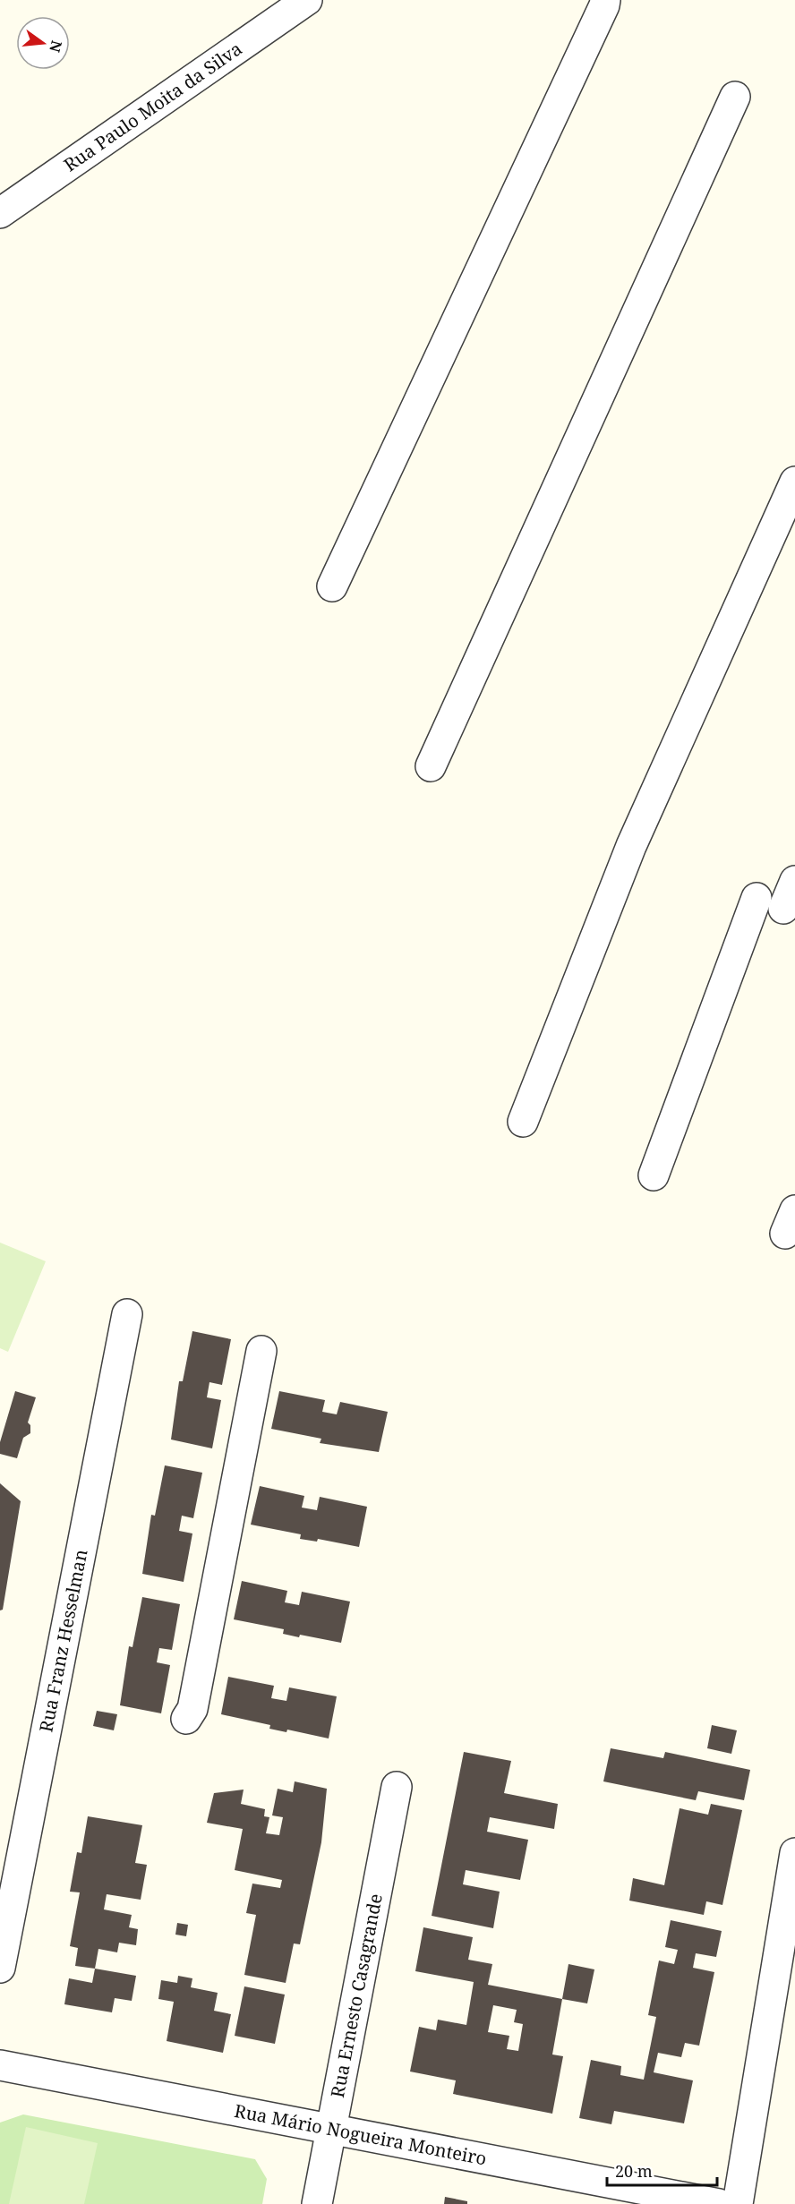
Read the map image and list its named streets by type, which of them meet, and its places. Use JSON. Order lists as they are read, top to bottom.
{
  "streets": {
    "street": [
      "Rua Paulo Moita da Silva",
      "Rua Franz Hesselman",
      "Rua Ernesto Casagrande",
      "Rua Mário Nogueira Monteiro"
    ]
  },
  "crossings": [
    ["Rua Ernesto Casagrande", "Rua Mário Nogueira Monteiro"]
  ],
  "scale_bar": "20 m",
  "north": "right"
}
